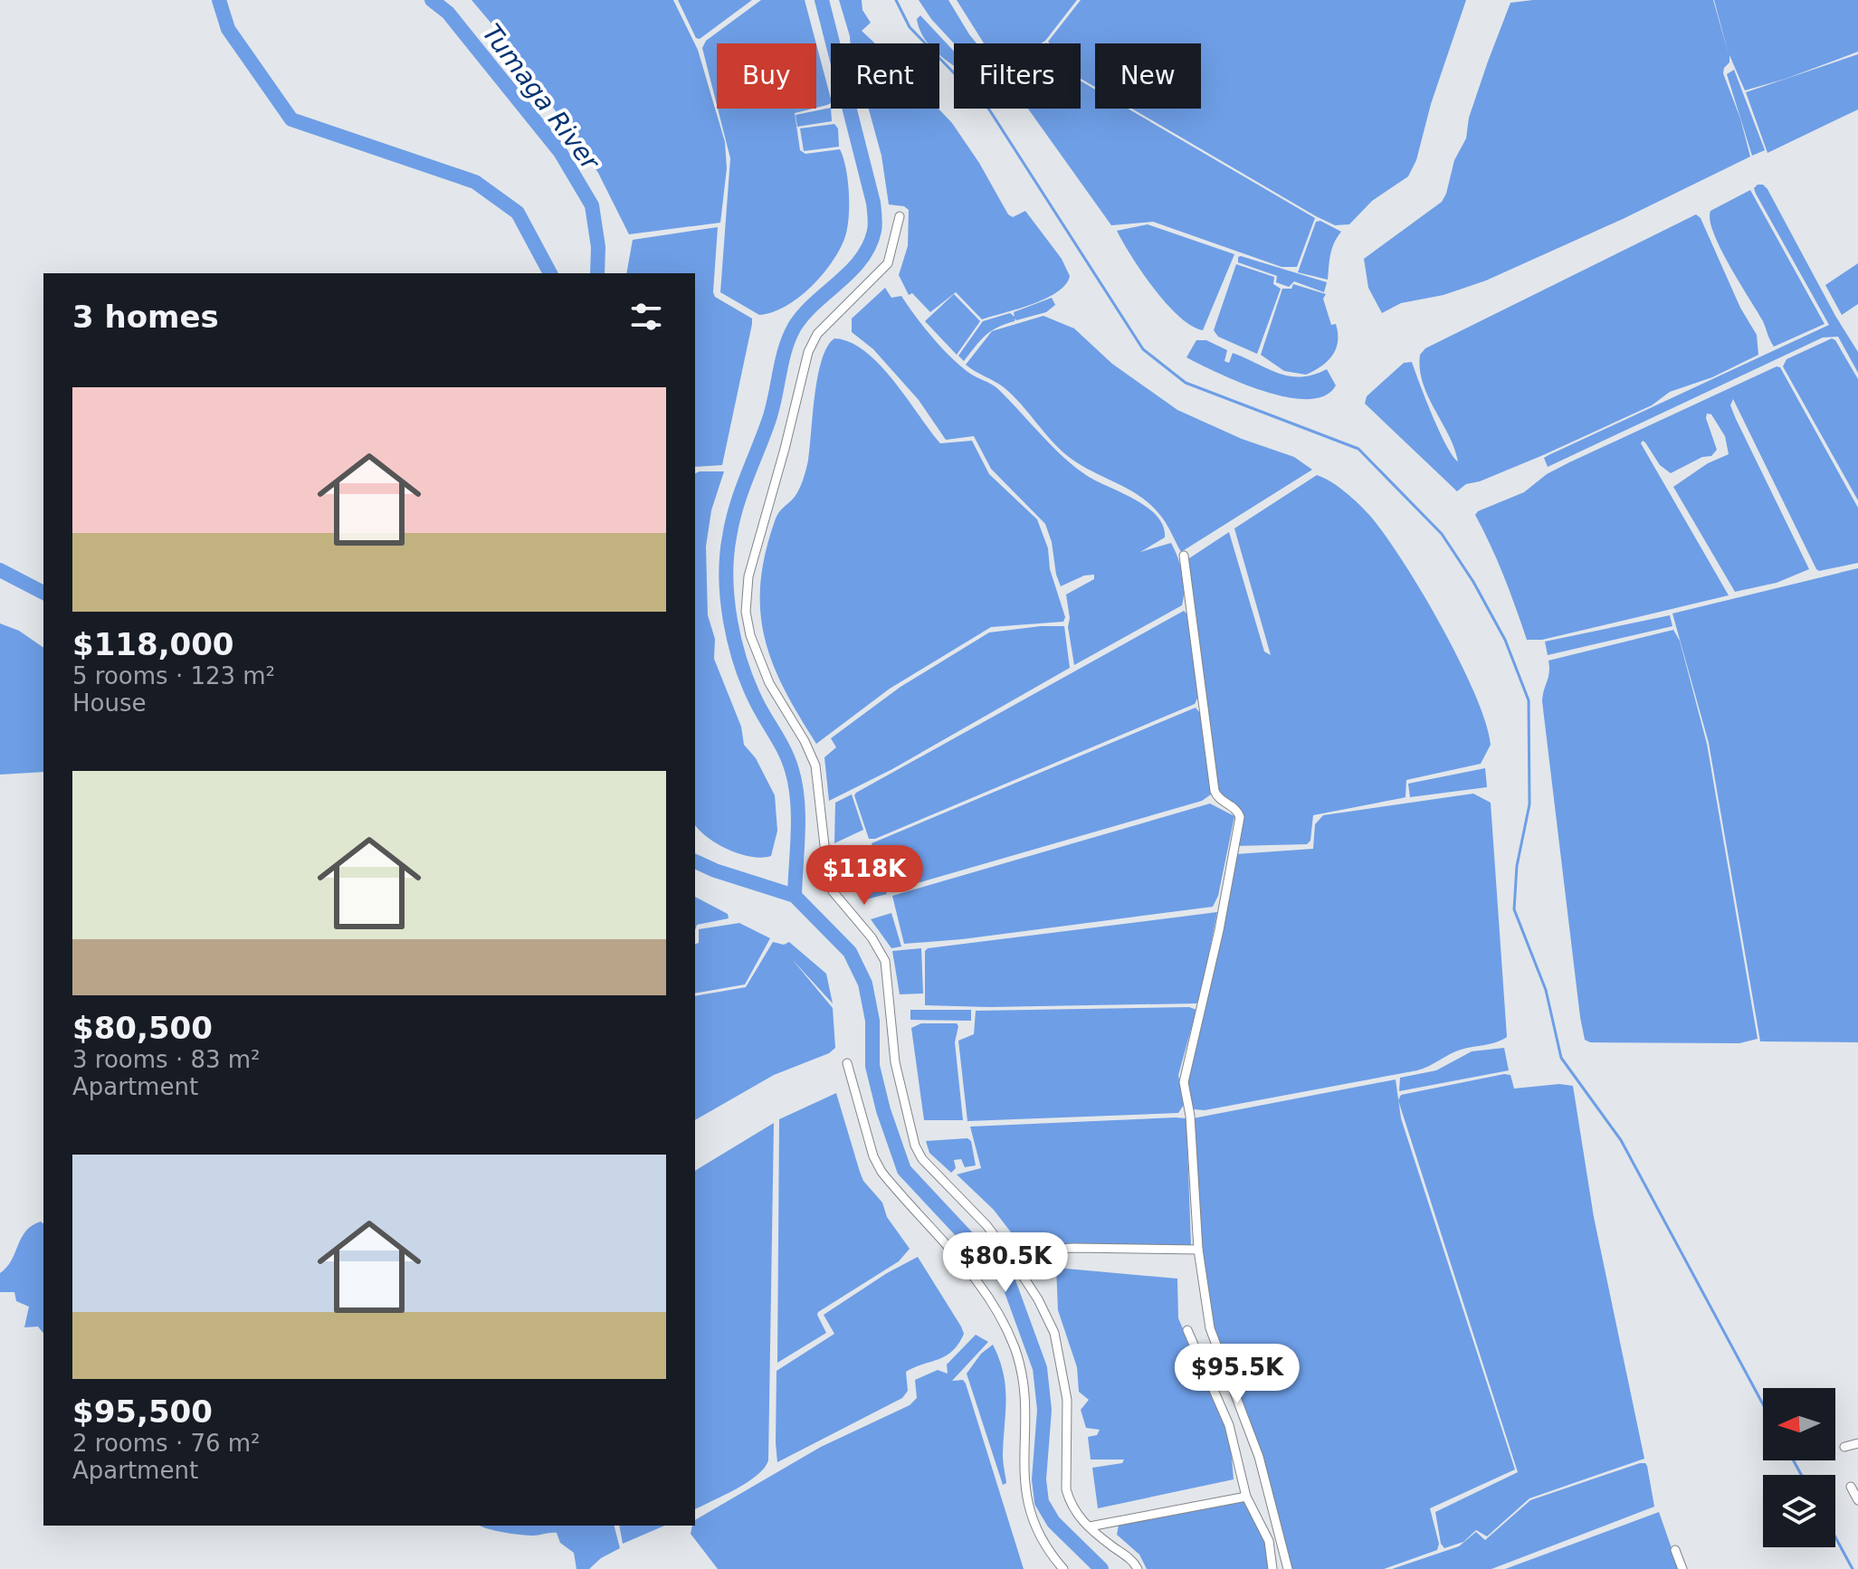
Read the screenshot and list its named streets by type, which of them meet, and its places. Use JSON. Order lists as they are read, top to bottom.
{
  "water": ["Tumaga River"],
  "north": "left",
  "page": {
    "chip": [
      "Buy",
      "Rent",
      "Filters",
      "New"
    ],
    "heading": "3 homes",
    "list": [
      {
        "name": "$118,000",
        "note": "5 rooms · 123 m² · House"
      },
      {
        "name": "$80,500",
        "note": "3 rooms · 83 m² · Apartment"
      },
      {
        "name": "$95,500",
        "note": "2 rooms · 76 m² · Apartment"
      }
    ],
    "price": ["$118K", "$80.5K", "$95.5K"]
  }
}
